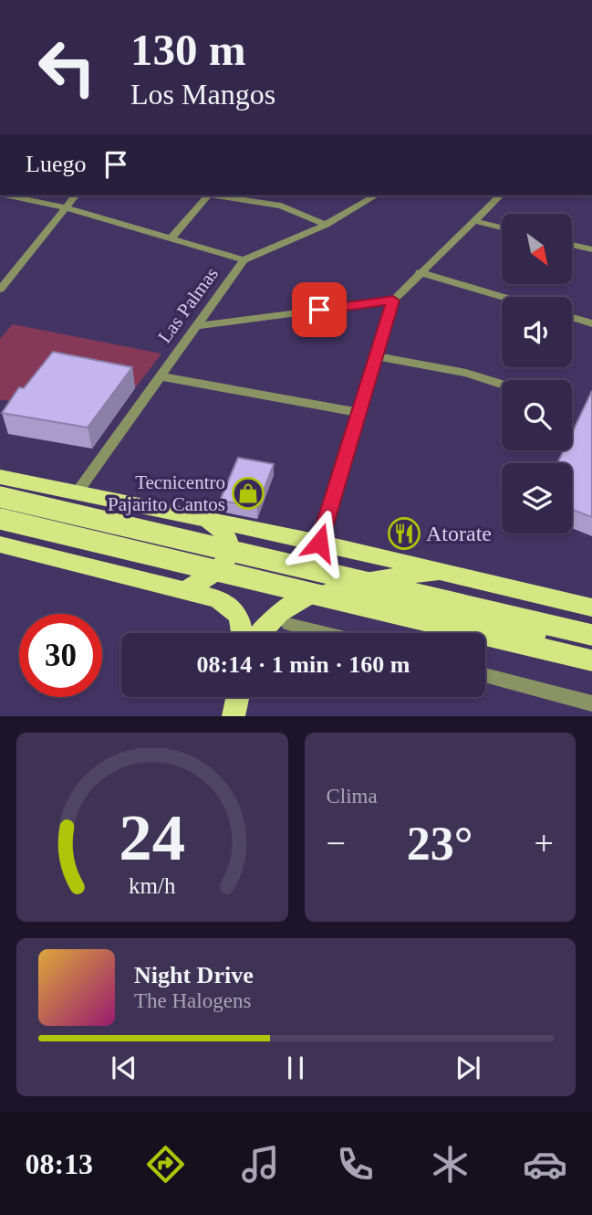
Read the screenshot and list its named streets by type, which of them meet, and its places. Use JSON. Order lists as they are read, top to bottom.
{
  "streets": {
    "street": ["Las Palmas"]
  },
  "places": {
    "shop": ["Tecnicentro Pajarito Cantos"],
    "restaurant": ["Atorate"]
  },
  "north": "bottom right",
  "page": {
    "turn": ["130 m", "Los Mangos"],
    "then": "Luego",
    "limit": "30",
    "trip": "08:14 · 1 min · 160 m",
    "tile": "Clima",
    "heat": ["−", "23°", "+"],
    "song": ["Night Drive", "The Halogens"],
    "tabs": "08:13",
    "gauge": ["24", "km/h"]
  }
}
